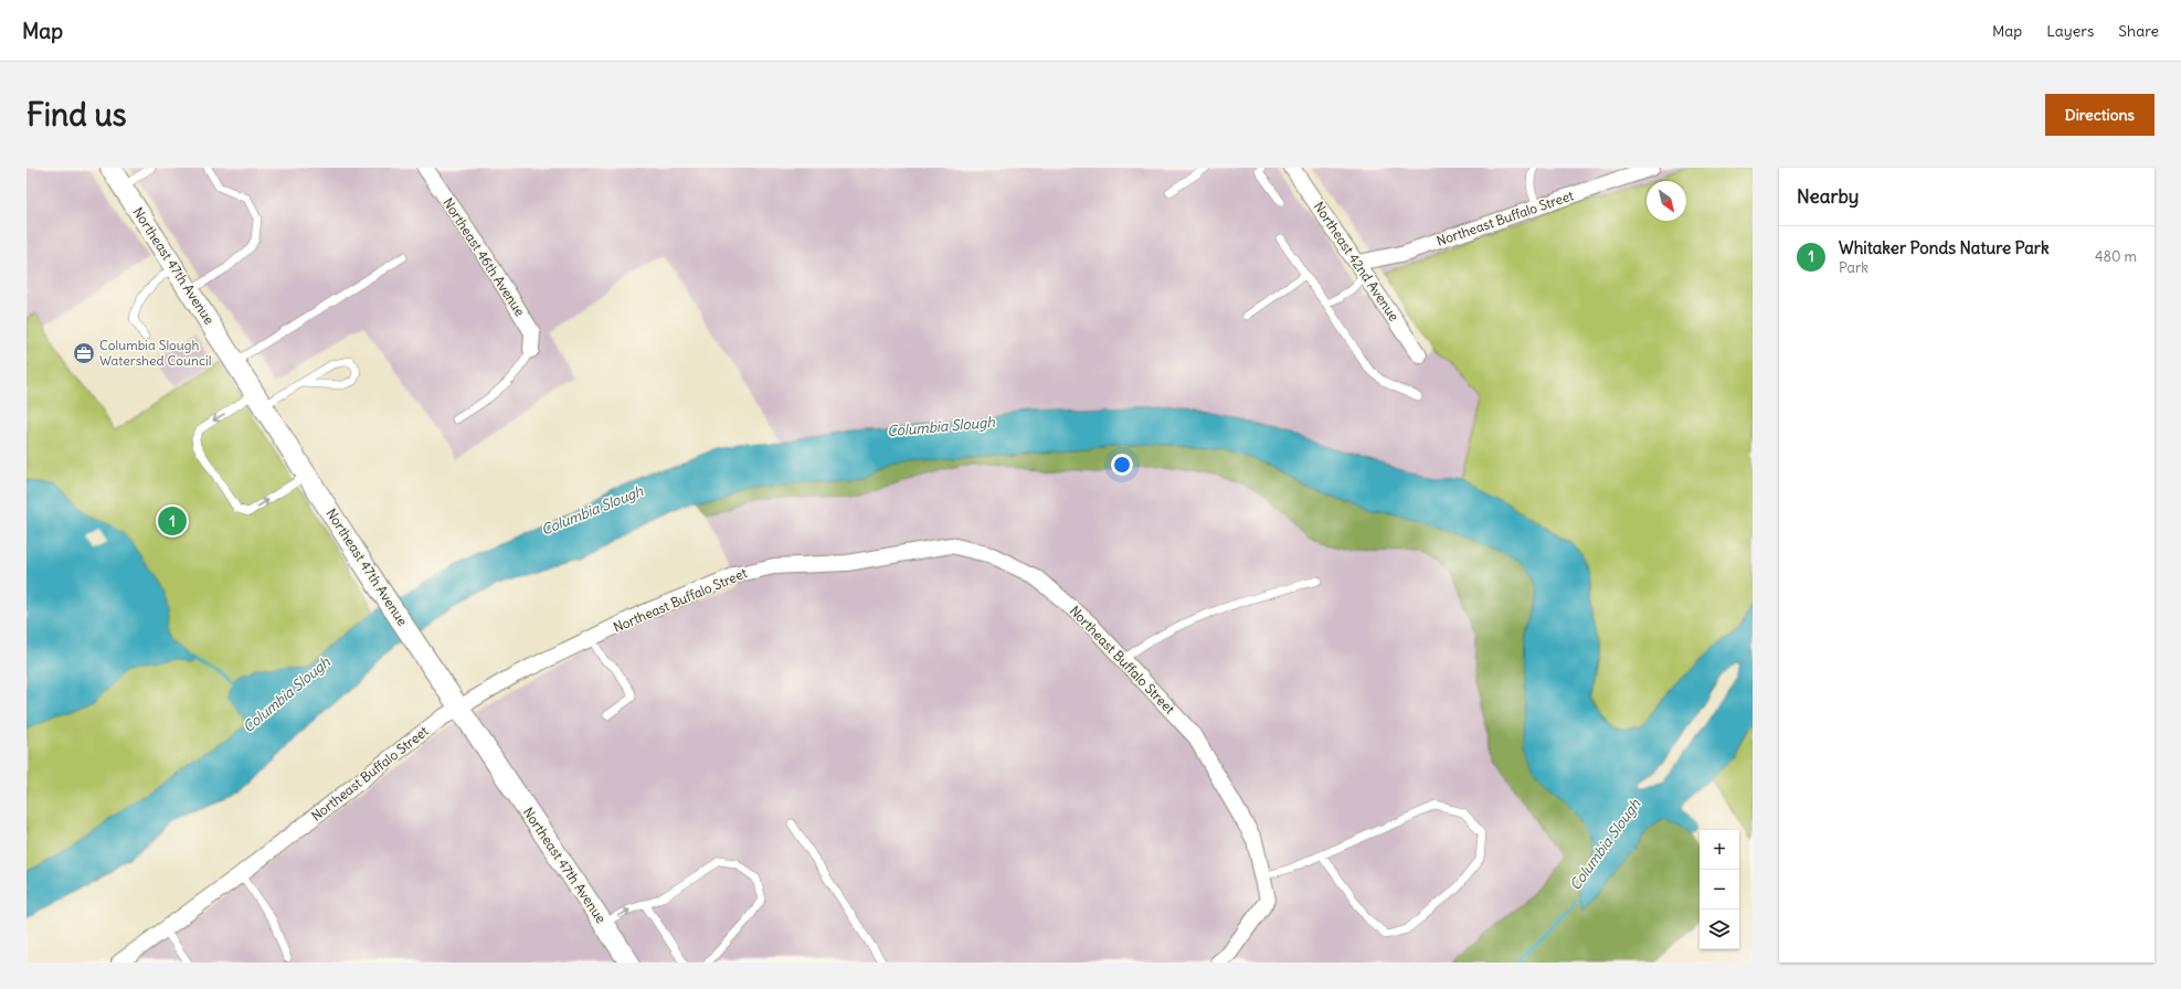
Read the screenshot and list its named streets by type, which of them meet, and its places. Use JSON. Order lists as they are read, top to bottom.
{
  "streets": {
    "street": [
      "Northeast Buffalo Street",
      "Northeast 46th Avenue",
      "Northeast 42nd Avenue",
      "Northeast 47th Avenue"
    ]
  },
  "crossings": [
    ["Northeast Buffalo Street", "Northeast 42nd Avenue"],
    ["Northeast Buffalo Street", "Northeast 47th Avenue"]
  ],
  "water": ["Columbia Slough"],
  "places": {
    "office": ["Columbia Slough Watershed Council"]
  },
  "north": "bottom right",
  "page": {
    "header": "Map",
    "nav": ["Map", "Layers", "Share"],
    "buttons": "Directions",
    "title": "Find us",
    "heading": "Nearby",
    "list": [
      {
        "mark": "1",
        "name": "Whitaker Ponds Nature Park",
        "note": "Park",
        "value": "480 m"
      }
    ],
    "pins": "1",
    "map_buttons": ["+", "−"]
  }
}
